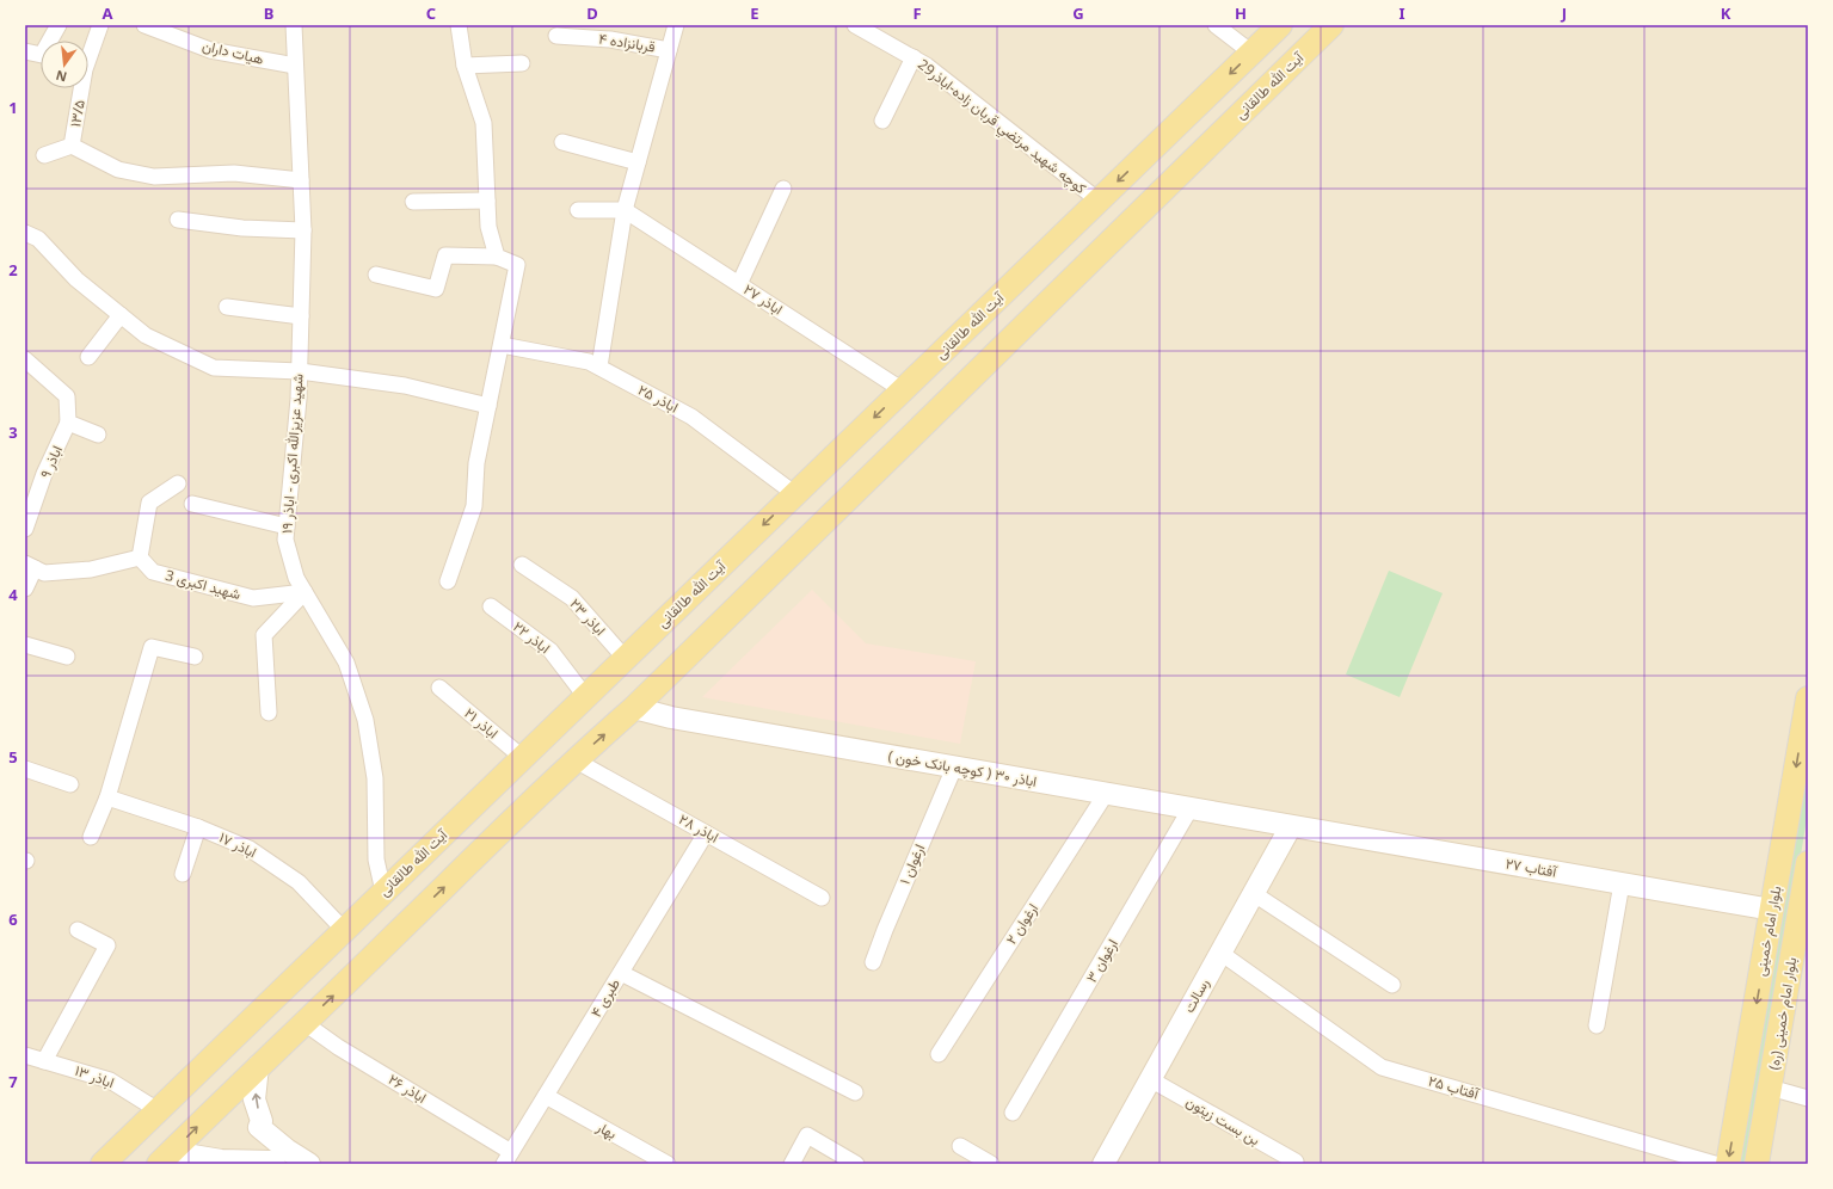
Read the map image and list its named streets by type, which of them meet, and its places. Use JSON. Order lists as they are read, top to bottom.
{
  "streets": {
    "main road": [
      "آیت الله طالقانی",
      "اباذر ۳۰ ( کوچه بانک خون )",
      "آفتاب ۲۷",
      "بلوار امام خمینی",
      "رسالت",
      "بلوار امام خمینی (ره)"
    ],
    "street": [
      "قربانزاده ۴",
      "هیات داران",
      "۱۳/۵",
      "كوچه شهيد مرتضي قربان زاده-اباذر29",
      "اباذر ۲۷",
      "اباذر ۲۵",
      "شهید عزیزالله اکبری - اباذر ۱۹",
      "اباذر ۹",
      "شهید اکبری 3",
      "اباذر ۲۳",
      "اباذر ۲۲",
      "اباذر ۲۱",
      "اباذر ۲۸",
      "اباذر ۱۷",
      "ارغوان ۱",
      "ارغوان ۲",
      "ارغوان ۳",
      "طبری ۴",
      "اباذر ۱۳",
      "آفتاب ۲۵",
      "اباذر ۲۶",
      "بن بست زیتون",
      "بهار"
    ]
  },
  "crossings": [
    ["هیات داران", "شهید عزیزالله اکبری - اباذر ۱۹"],
    ["آیت الله طالقانی", "كوچه شهيد مرتضي قربان زاده-اباذر29"],
    ["آیت الله طالقانی", "اباذر ۲۷"],
    ["آیت الله طالقانی", "اباذر ۲۵"],
    ["آیت الله طالقانی", "شهید عزیزالله اکبری - اباذر ۱۹"],
    ["آیت الله طالقانی", "اباذر ۲۳"],
    ["آیت الله طالقانی", "اباذر ۲۲"],
    ["آیت الله طالقانی", "اباذر ۲۱"],
    ["آیت الله طالقانی", "اباذر ۳۰ ( کوچه بانک خون )"],
    ["آیت الله طالقانی", "اباذر ۲۸"],
    ["آیت الله طالقانی", "اباذر ۱۷"],
    ["آیت الله طالقانی", "اباذر ۱۳"],
    ["آیت الله طالقانی", "اباذر ۲۶"],
    ["شهید عزیزالله اکبری - اباذر ۱۹", "شهید اکبری 3"],
    ["اباذر ۳۰ ( کوچه بانک خون )", "ارغوان ۱"],
    ["اباذر ۳۰ ( کوچه بانک خون )", "آفتاب ۲۷"],
    ["اباذر ۳۰ ( کوچه بانک خون )", "ارغوان ۲"],
    ["اباذر ۳۰ ( کوچه بانک خون )", "ارغوان ۳"],
    ["اباذر ۳۰ ( کوچه بانک خون )", "رسالت"],
    ["اباذر ۲۸", "طبری ۴"],
    ["آفتاب ۲۷", "بلوار امام خمینی"],
    ["آفتاب ۲۷", "رسالت"],
    ["رسالت", "آفتاب ۲۵"],
    ["رسالت", "بن بست زیتون"],
    ["طبری ۴", "اباذر ۲۶"],
    ["طبری ۴", "بهار"]
  ],
  "one_way": ["بلوار امام خمینی"],
  "north": "bottom",
  "grid": {
    "columns": [
      "A",
      "B",
      "C",
      "D",
      "E",
      "F",
      "G",
      "H",
      "I",
      "J",
      "K"
    ],
    "rows": [
      "1",
      "2",
      "3",
      "4",
      "5",
      "6",
      "7"
    ]
  }
}
